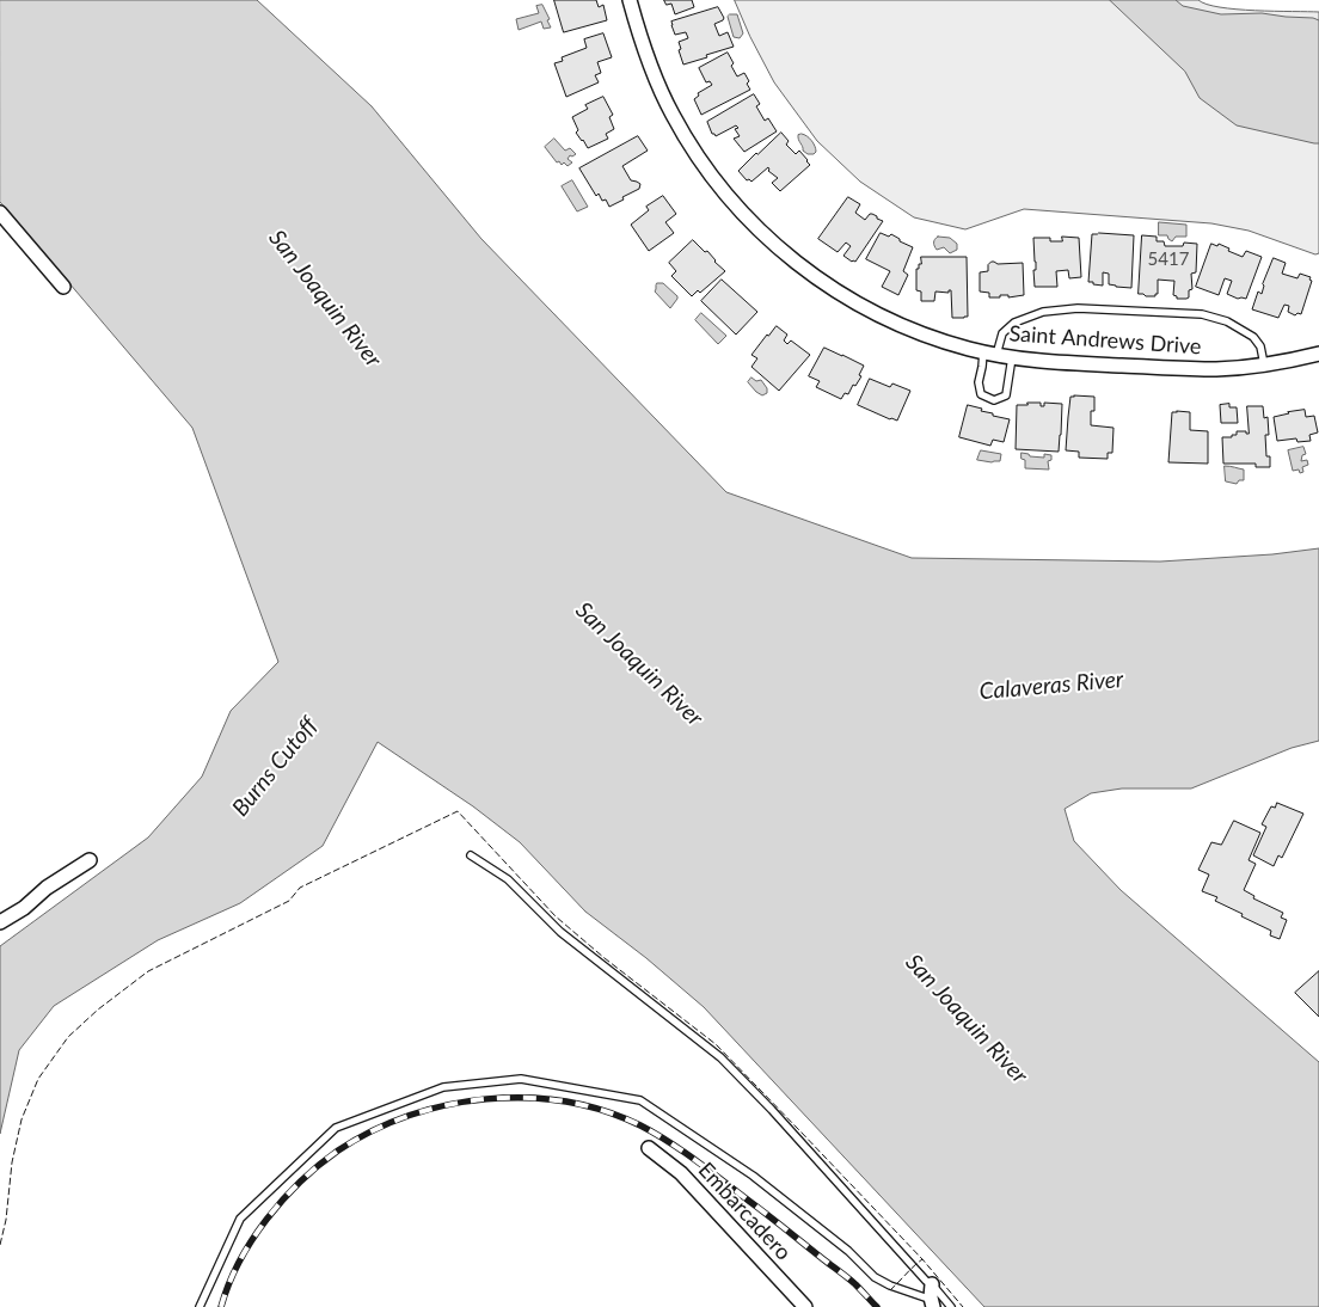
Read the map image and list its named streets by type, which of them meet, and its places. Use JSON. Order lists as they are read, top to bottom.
{
  "streets": {
    "street": ["Saint Andrews Drive", "Embarcadero"]
  },
  "water": ["San Joaquin River", "Calaveras River", "Burns Cutoff"],
  "house_numbers": ["5417"]
}
